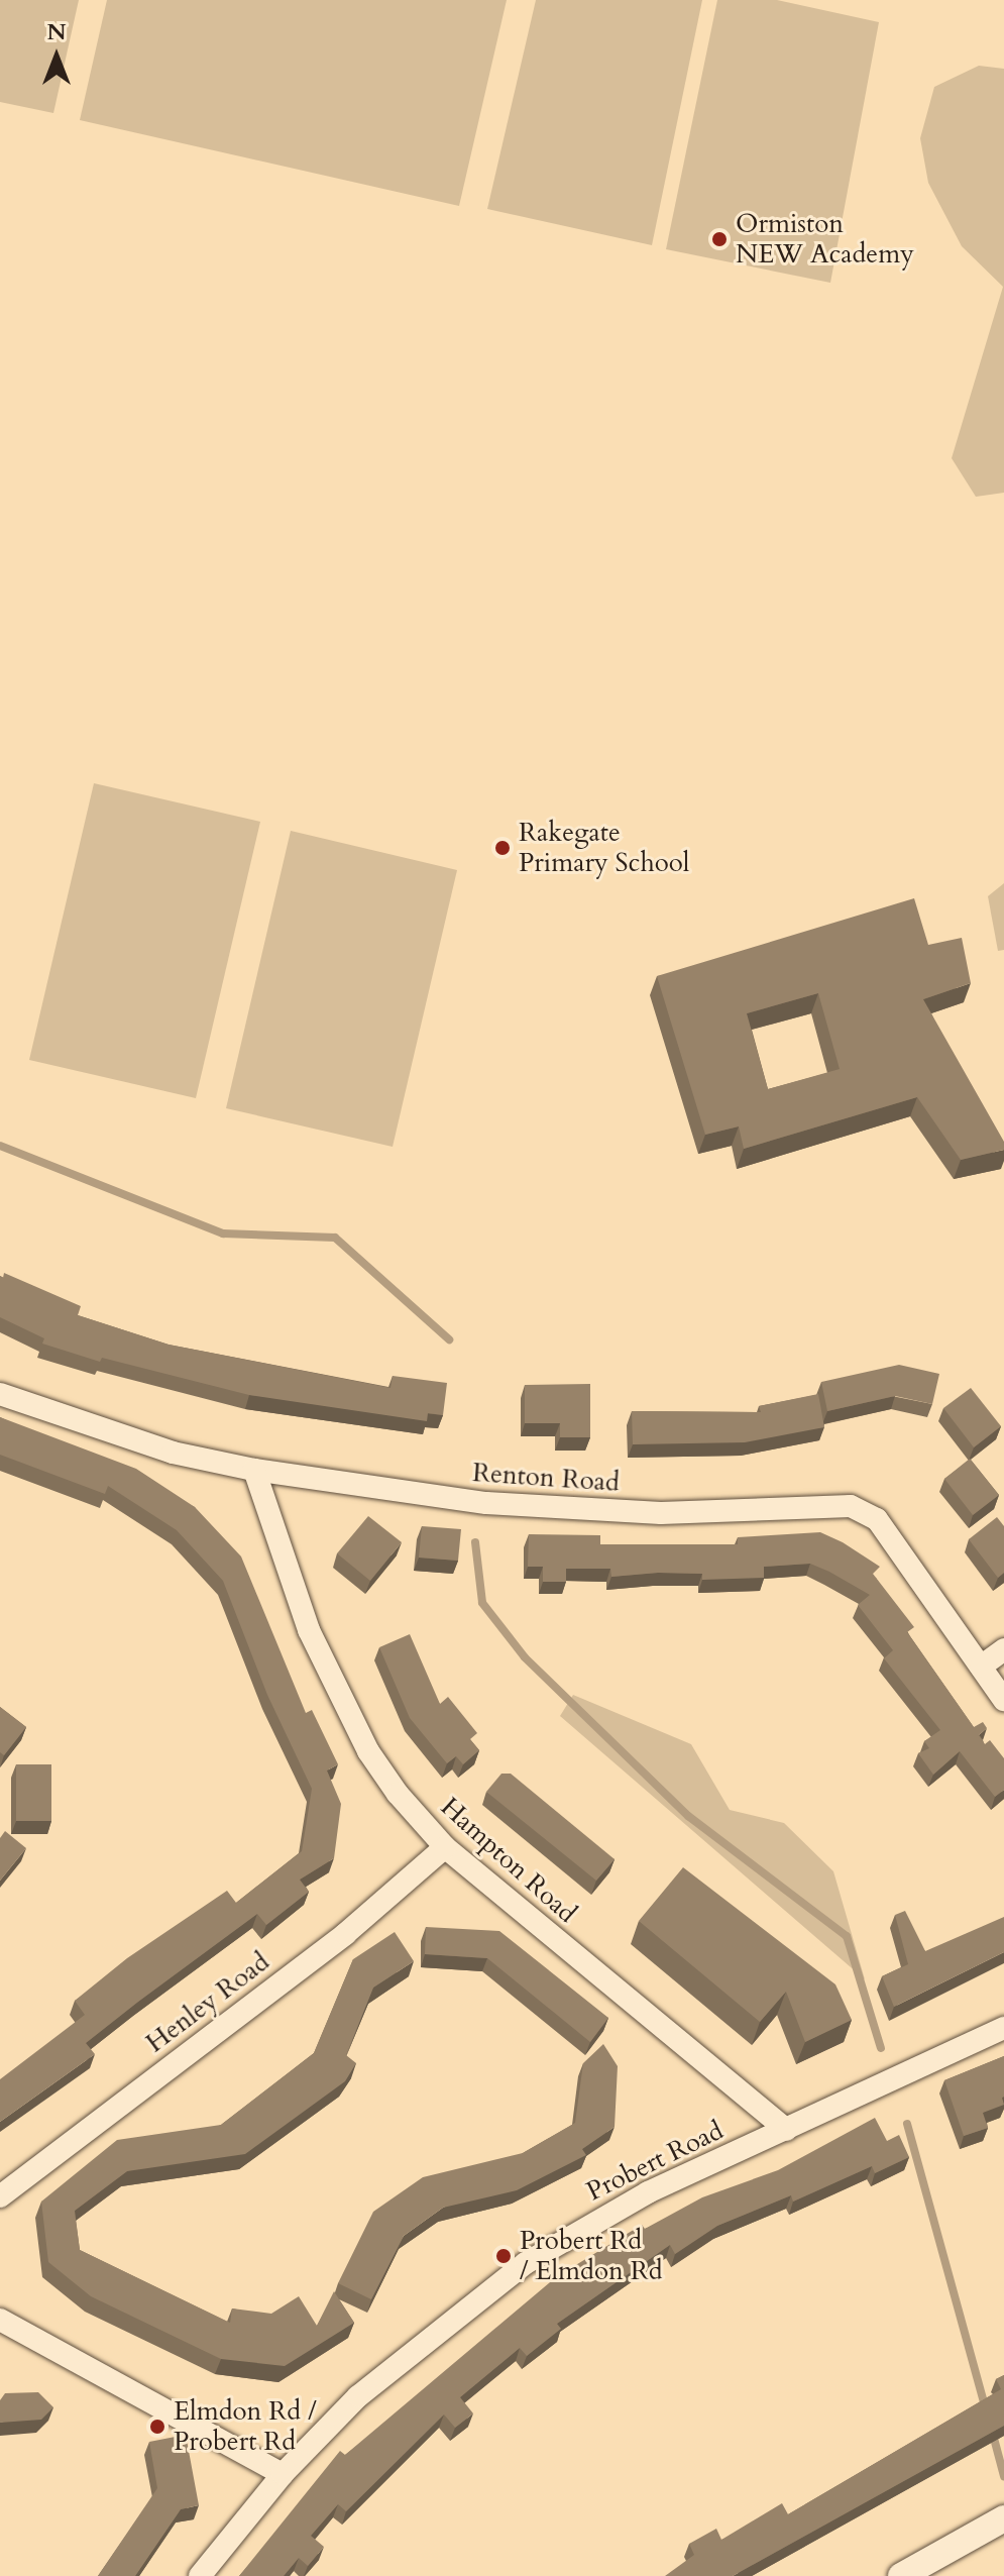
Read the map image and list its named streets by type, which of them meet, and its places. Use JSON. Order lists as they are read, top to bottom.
{
  "streets": {
    "street": [
      "Renton Road",
      "Hampton Road",
      "Henley Road",
      "Probert Road"
    ]
  },
  "crossings": [
    ["Renton Road", "Hampton Road"],
    ["Hampton Road", "Henley Road"],
    ["Hampton Road", "Probert Road"]
  ],
  "places": [
    "Ormiston NEW Academy",
    "Rakegate Primary School",
    "Probert Rd / Elmdon Rd",
    "Elmdon Rd / Probert Rd"
  ],
  "north": "top"
}
